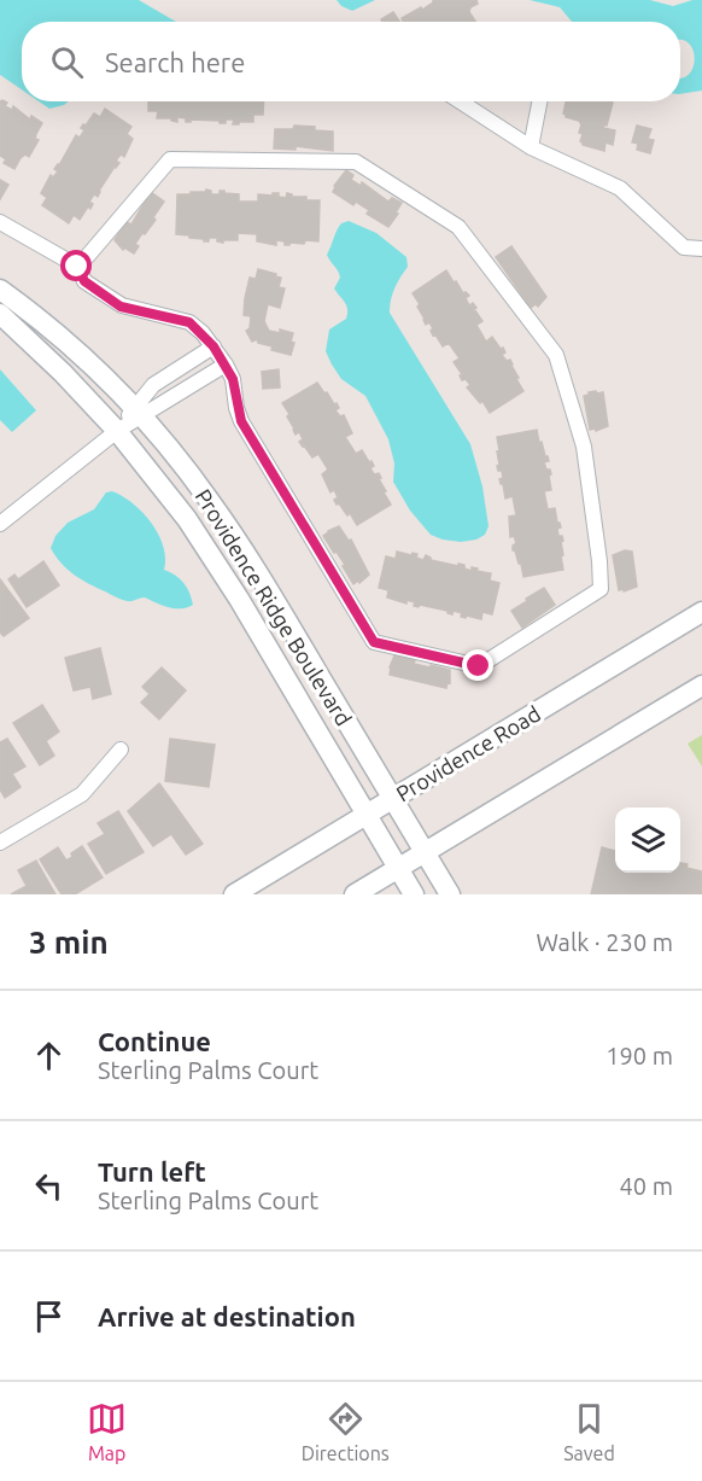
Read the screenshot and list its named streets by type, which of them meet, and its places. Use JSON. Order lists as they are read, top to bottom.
{
  "streets": {
    "street": ["Providence Ridge Boulevard", "Providence Road"]
  },
  "crossings": [
    ["Providence Ridge Boulevard", "Providence Road"]
  ],
  "page": {
    "search": "Search here",
    "heading": ["3 min", "Walk · 230 m"],
    "list": [
      ["Continue", "Sterling Palms Court", "190 m"],
      ["Turn left", "Sterling Palms Court", "40 m"],
      "Arrive at destination"
    ],
    "nav": ["Map", "Directions", "Saved"]
  }
}
